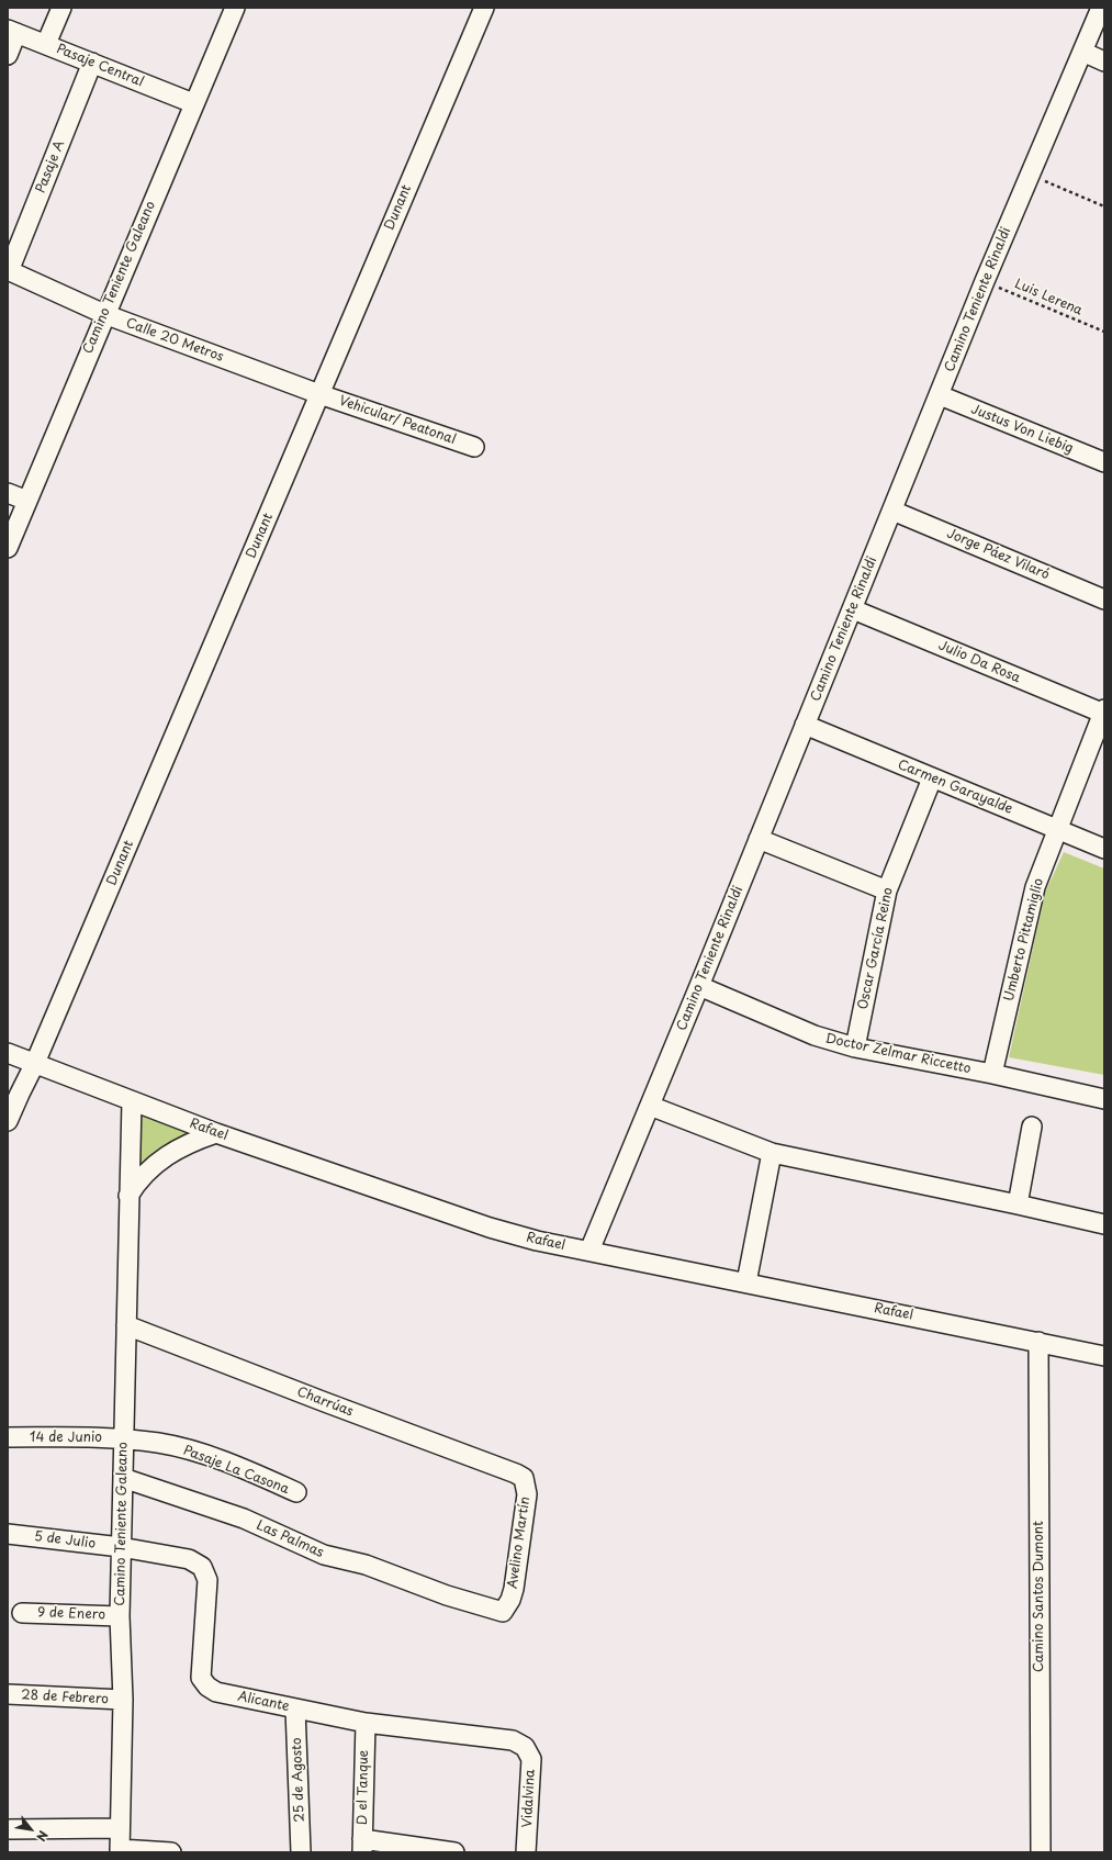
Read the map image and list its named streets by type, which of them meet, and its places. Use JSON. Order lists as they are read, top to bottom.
{
  "streets": {
    "street": [
      "Pasaje Central",
      "Pasaje A",
      "Dunant",
      "Camino Teniente Galeano",
      "Camino Teniente Rinaldi",
      "Calle 20 Metros",
      "Vehicular/ Peatonal",
      "Justus Von Liebig",
      "Jorge Páez Vilaró",
      "Julio Da Rosa",
      "Carmen Garayalde",
      "Umberto Pittamiglio",
      "Oscar García Reino",
      "Doctor Zelmar Riccetto",
      "Rafael",
      "Charrúas",
      "14 de Junio",
      "Pasaje La Casona",
      "Las Palmas",
      "5 de Julio",
      "Avelino Martín",
      "Camino Santos Dumont",
      "9 de Enero",
      "28 de Febrero",
      "Alicante",
      "25 de Agosto",
      "D el Tanque",
      "Vidalvina"
    ],
    "path": ["Luis Lerena"]
  },
  "crossings": [
    ["Pasaje Central", "Pasaje A"],
    ["Pasaje Central", "Camino Teniente Galeano"],
    ["Pasaje A", "Calle 20 Metros"],
    ["Dunant", "Calle 20 Metros"],
    ["Dunant", "Vehicular/ Peatonal"],
    ["Dunant", "Rafael"],
    ["Camino Teniente Galeano", "Calle 20 Metros"],
    ["Camino Teniente Galeano", "Rafael"],
    ["Camino Teniente Galeano", "Charrúas"],
    ["Camino Teniente Galeano", "14 de Junio"],
    ["Camino Teniente Galeano", "Pasaje La Casona"],
    ["Camino Teniente Galeano", "Las Palmas"],
    ["Camino Teniente Galeano", "5 de Julio"],
    ["Camino Teniente Galeano", "9 de Enero"],
    ["Camino Teniente Galeano", "28 de Febrero"],
    ["Camino Teniente Galeano", "Alicante"],
    ["Luis Lerena", "Camino Teniente Rinaldi"],
    ["Camino Teniente Rinaldi", "Justus Von Liebig"],
    ["Camino Teniente Rinaldi", "Jorge Páez Vilaró"],
    ["Camino Teniente Rinaldi", "Julio Da Rosa"],
    ["Camino Teniente Rinaldi", "Carmen Garayalde"],
    ["Camino Teniente Rinaldi", "Doctor Zelmar Riccetto"],
    ["Camino Teniente Rinaldi", "Rafael"],
    ["Calle 20 Metros", "Vehicular/ Peatonal"],
    ["Julio Da Rosa", "Umberto Pittamiglio"],
    ["Carmen Garayalde", "Umberto Pittamiglio"],
    ["Carmen Garayalde", "Oscar García Reino"],
    ["Umberto Pittamiglio", "Doctor Zelmar Riccetto"],
    ["Oscar García Reino", "Doctor Zelmar Riccetto"],
    ["Rafael", "Camino Santos Dumont"],
    ["Charrúas", "Avelino Martín"],
    ["14 de Junio", "Pasaje La Casona"],
    ["Las Palmas", "Avelino Martín"],
    ["5 de Julio", "Alicante"],
    ["Alicante", "25 de Agosto"],
    ["Alicante", "D el Tanque"],
    ["Alicante", "Vidalvina"]
  ],
  "north": "bottom right"
}
